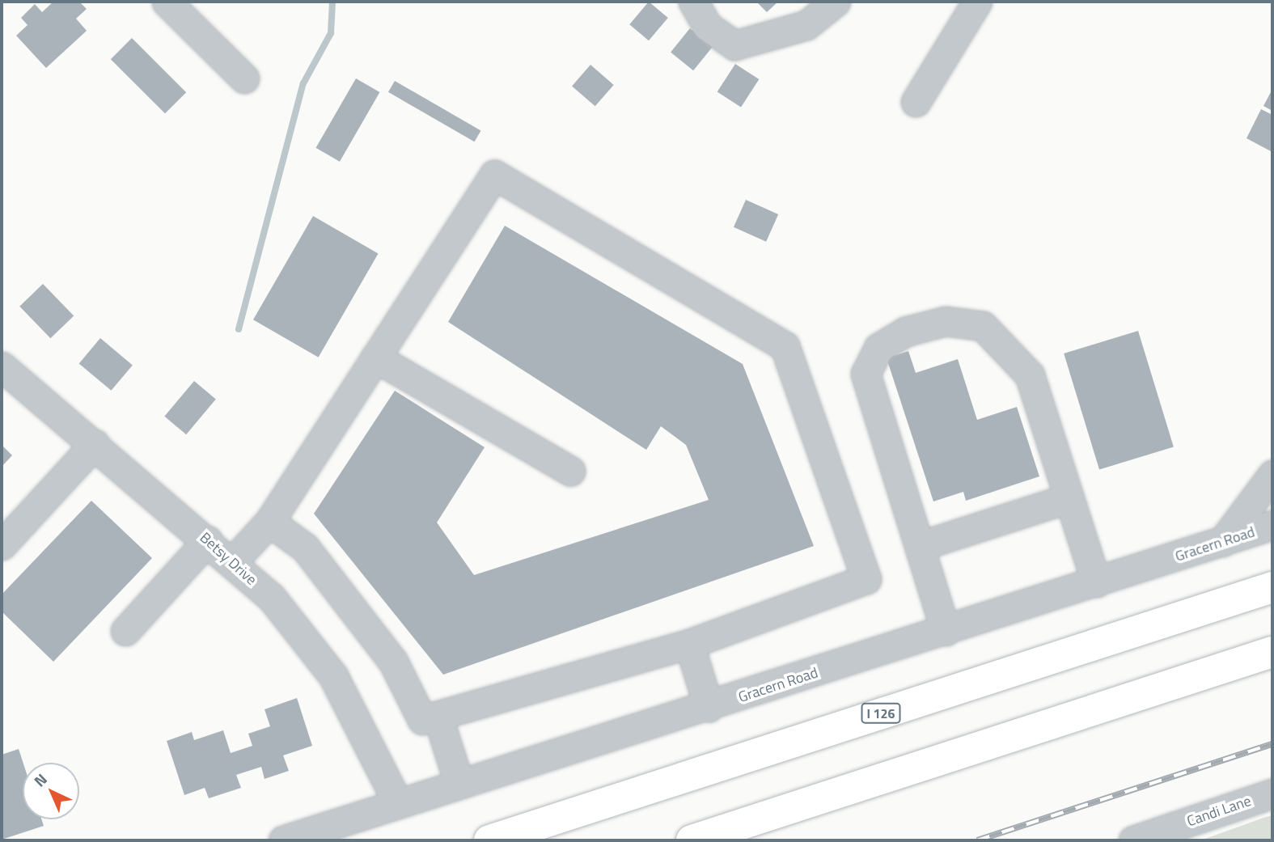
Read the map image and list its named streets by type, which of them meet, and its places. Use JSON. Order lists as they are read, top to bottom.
{
  "streets": {
    "highway": ["I 126"],
    "street": ["Gracern Road", "Betsy Drive", "Candi Lane"]
  },
  "crossings": [
    ["Gracern Road", "Betsy Drive"]
  ],
  "north": "top left"
}
